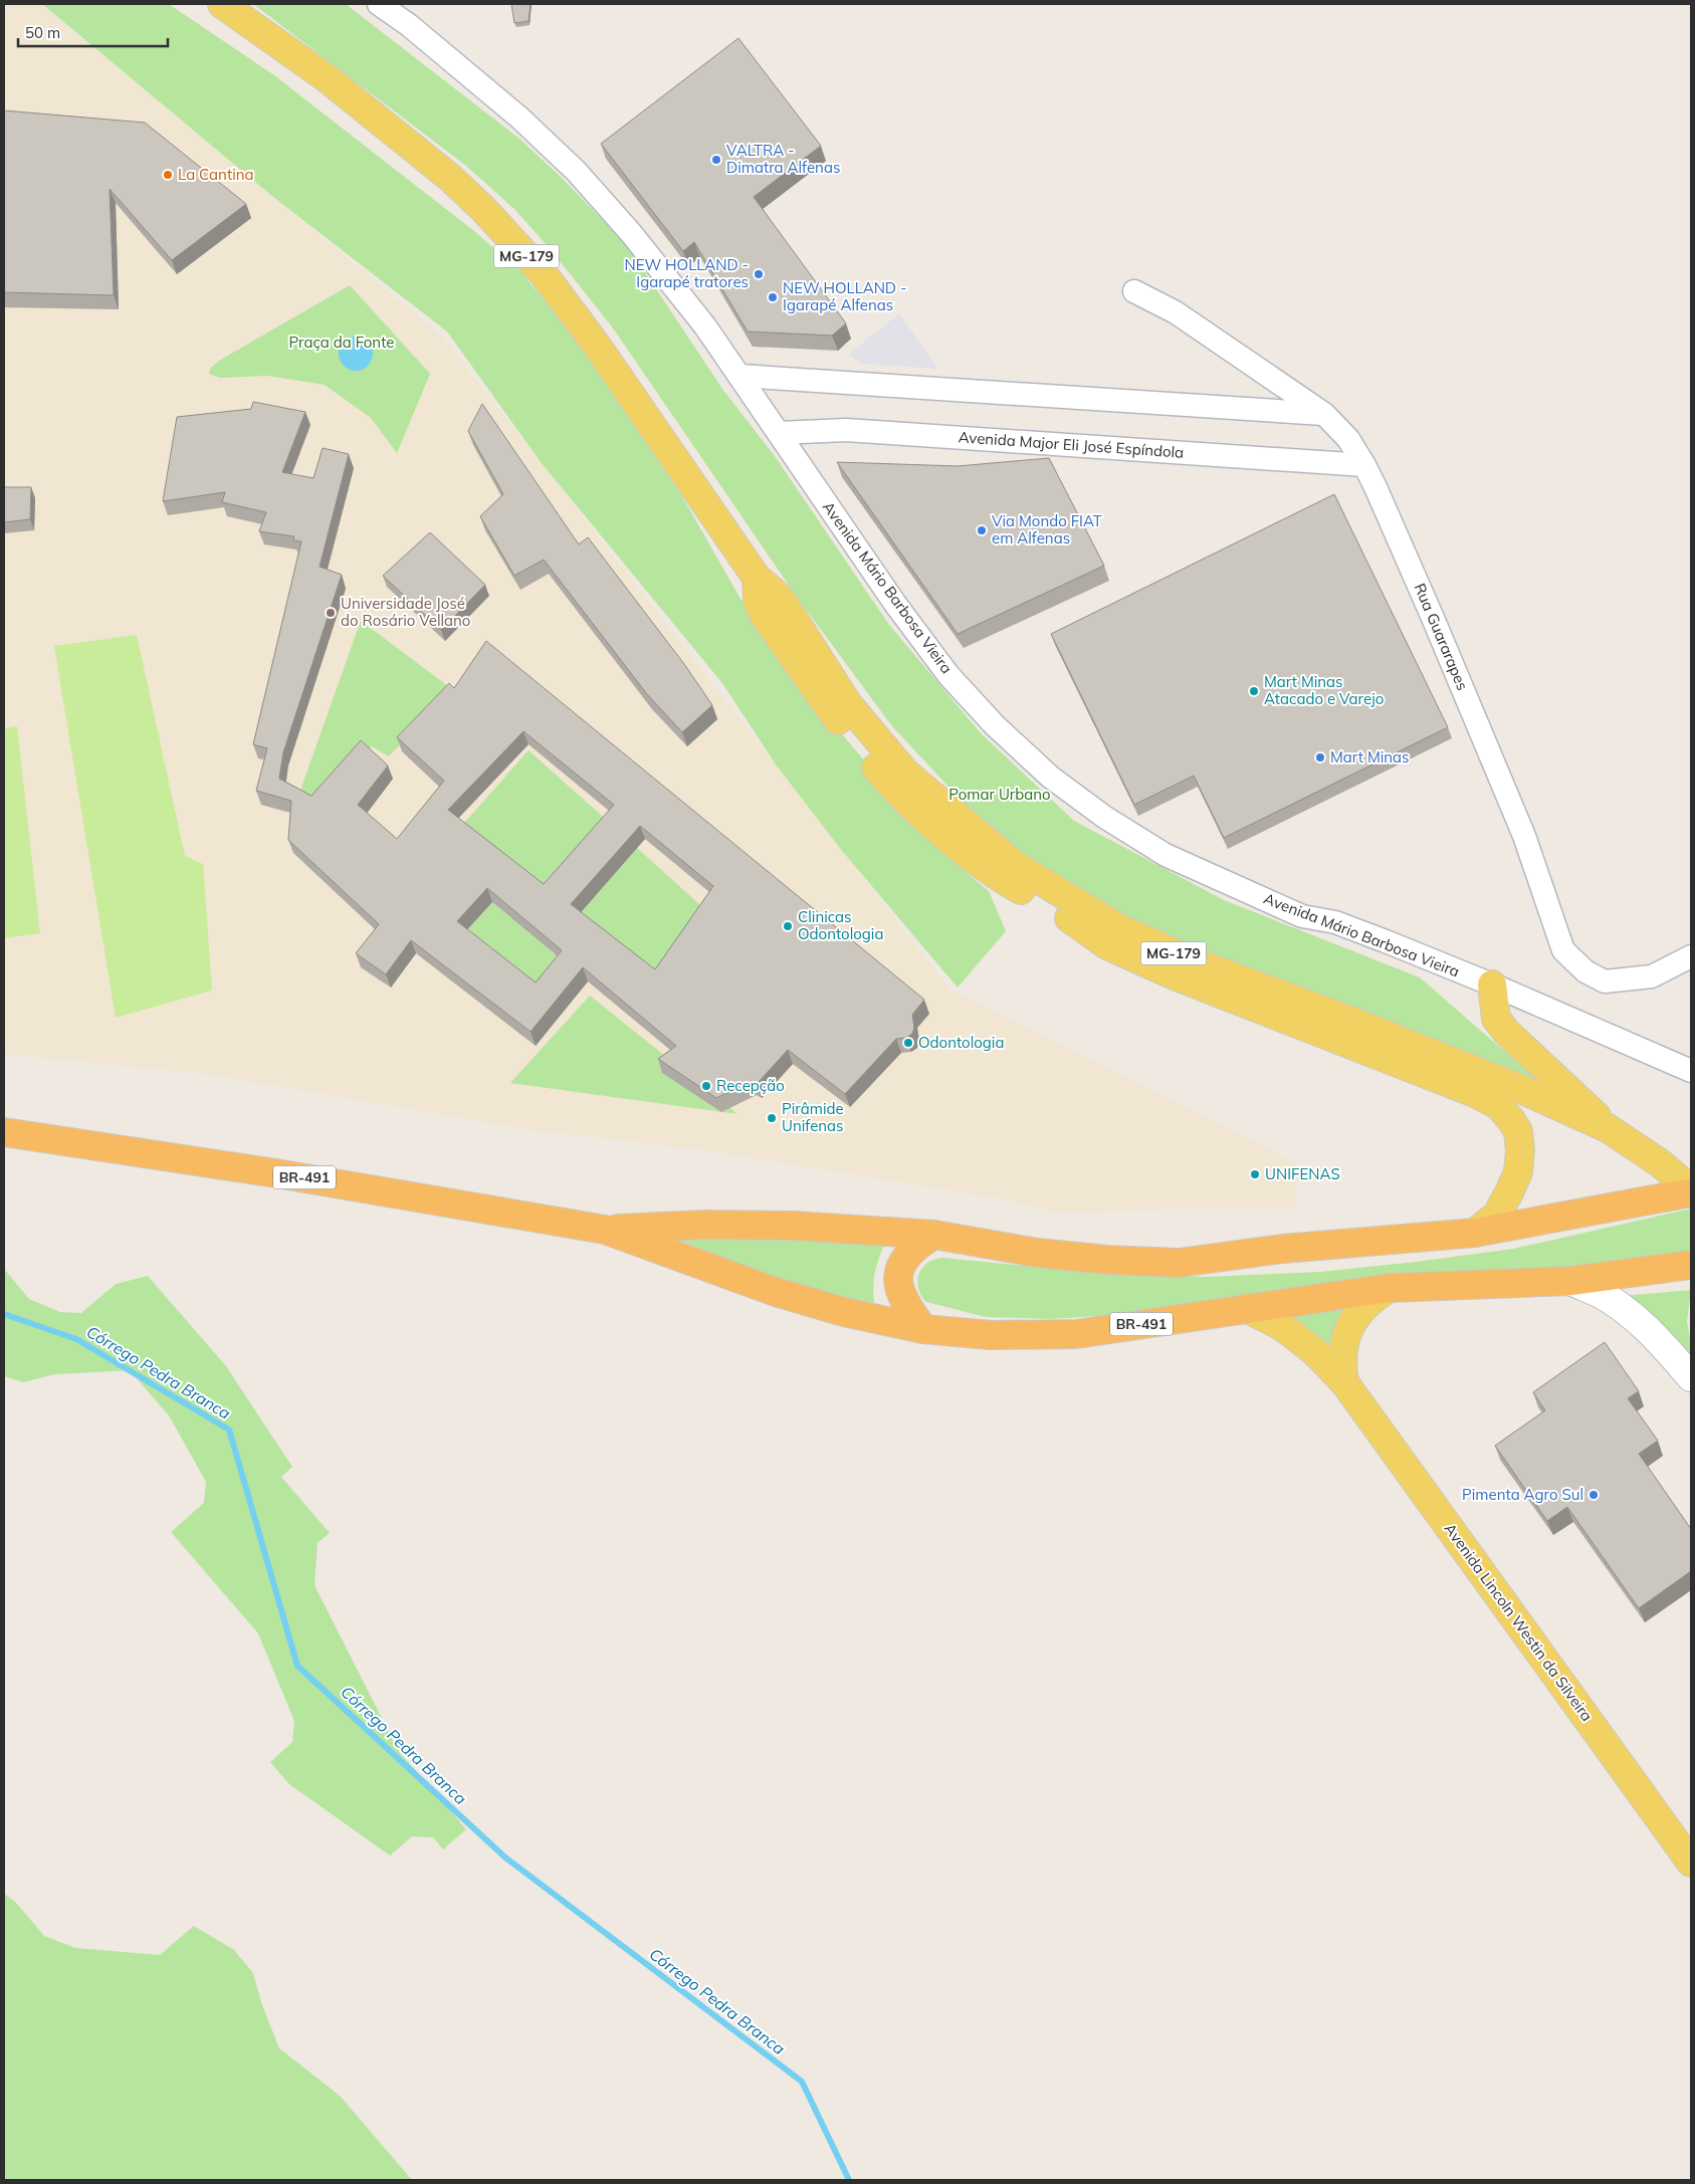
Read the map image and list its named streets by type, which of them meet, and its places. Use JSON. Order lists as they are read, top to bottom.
{
  "streets": {
    "highway": ["BR-491"],
    "main road": ["MG-179", "Avenida Lincoln Westin da Silveira"],
    "street": ["Avenida Major Eli José Espíndola", "Avenida Mário Barbosa Vieira", "Rua Guararapes"]
  },
  "crossings": [
    ["MG-179", "BR-491"],
    ["Avenida Major Eli José Espíndola", "Avenida Mário Barbosa Vieira"],
    ["Avenida Major Eli José Espíndola", "Rua Guararapes"],
    ["BR-491", "Avenida Lincoln Westin da Silveira"]
  ],
  "water": ["Córrego Pedra Branca"],
  "parks": ["Praça da Fonte", "Pomar Urbano"],
  "places": [
    "VALTRA - Dimatra Alfenas",
    "La Cantina",
    "NEW HOLLAND - Igarapé tratores",
    "NEW HOLLAND - Igarapé Alfenas",
    "Via Mondo FIAT em Alfenas",
    "Universidade José do Rosário Vellano",
    "Mart Minas Atacado e Varejo",
    "Mart Minas",
    "Clinicas Odontologia",
    "Odontologia",
    "Recepção",
    "Pirâmide Unifenas",
    "UNIFENAS",
    "Pimenta Agro Sul"
  ],
  "scale_bar": "50 m"
}
